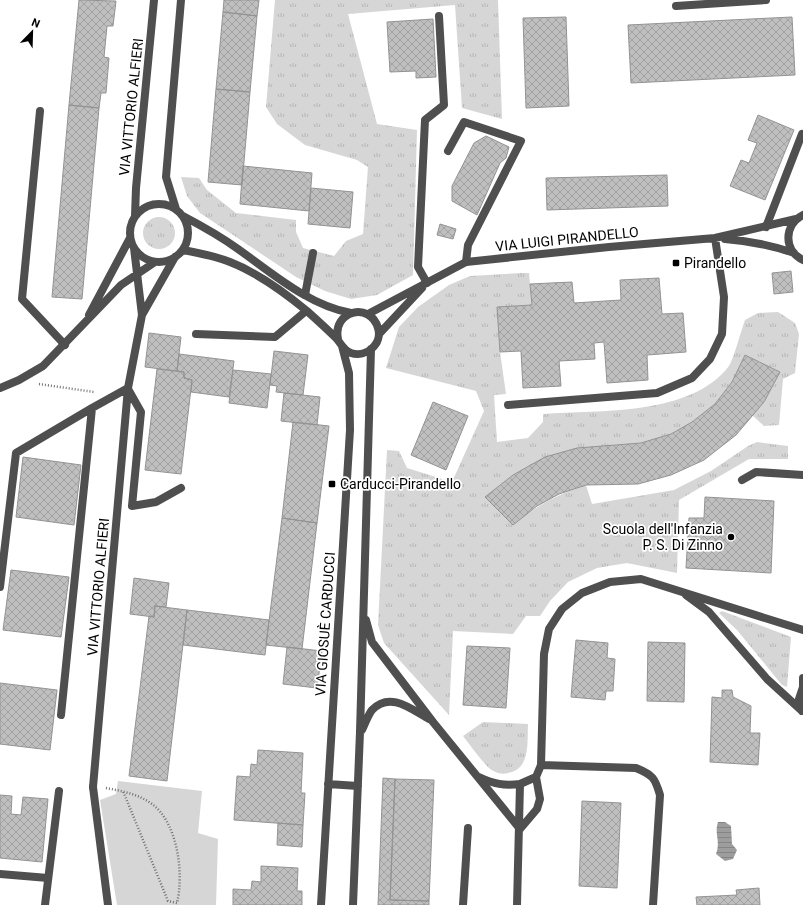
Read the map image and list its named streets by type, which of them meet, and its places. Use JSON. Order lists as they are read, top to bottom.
{
  "streets": {
    "street": ["VIA VITTORIO ALFIERI", "VIA LUIGI PIRANDELLO", "VIA GIOSUÈ CARDUCCI"]
  },
  "crossings": [
    ["VIA LUIGI PIRANDELLO", "VIA GIOSUÈ CARDUCCI"]
  ],
  "places": {
    "transit": ["Pirandello", "Carducci-Pirandello"],
    "other": ["Scuola dell'Infanzia P. S. Di Zinno"]
  },
  "north": "top right"
}
